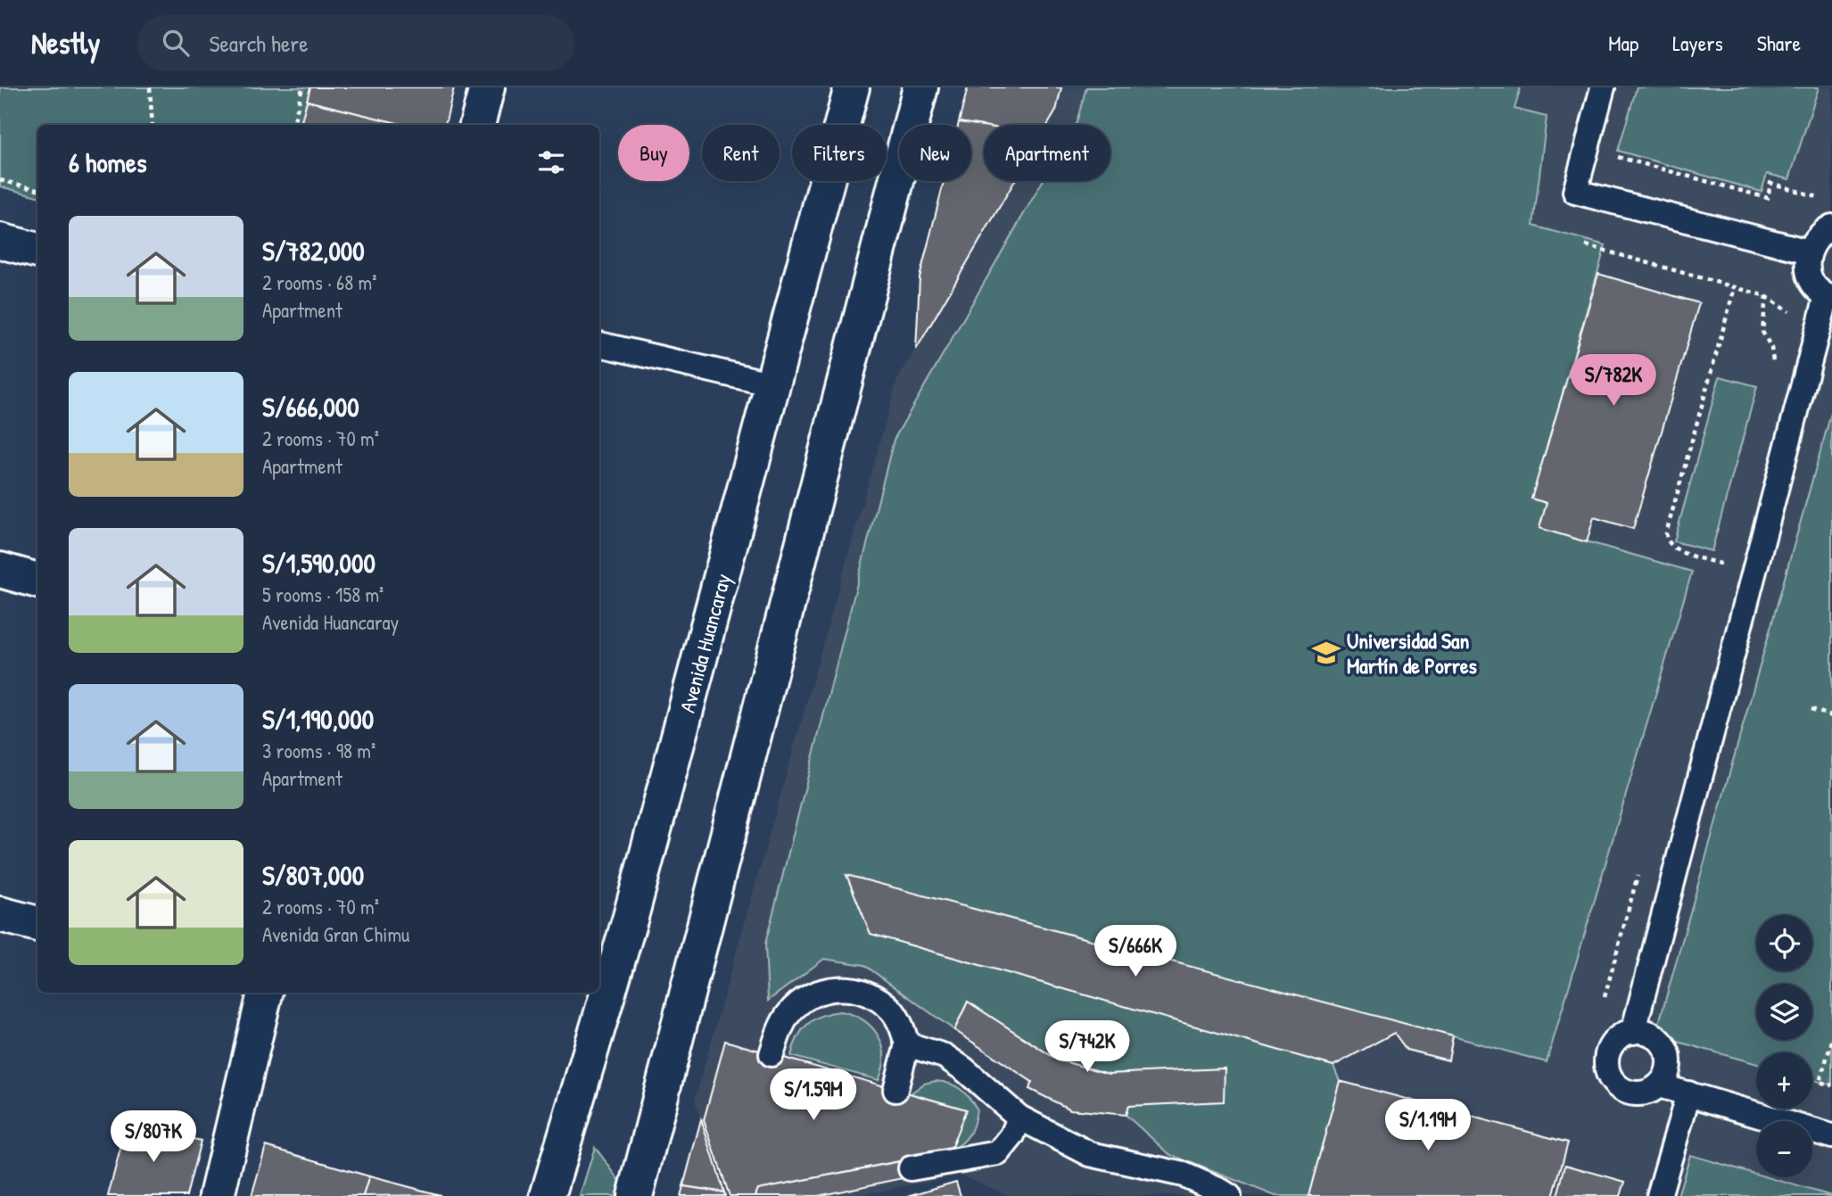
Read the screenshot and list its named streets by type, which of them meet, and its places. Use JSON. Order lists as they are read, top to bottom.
{
  "streets": {
    "main road": ["Avenida Huancaray"]
  },
  "places": {
    "school or university": ["Universidad San Martín de Porres"]
  },
  "page": {
    "header": "Nestly",
    "search": "Search here",
    "nav": ["Map", "Layers", "Share"],
    "chip": [
      "Buy",
      "Rent",
      "Filters",
      "New",
      "Apartment"
    ],
    "heading": "6 homes",
    "list": [
      {
        "name": "S/782,000",
        "note": "2 rooms · 68 m² · Apartment"
      },
      {
        "name": "S/666,000",
        "note": "2 rooms · 70 m² · Apartment"
      },
      {
        "name": "S/1,590,000",
        "note": "5 rooms · 158 m² · Avenida Huancaray"
      },
      {
        "name": "S/1,190,000",
        "note": "3 rooms · 98 m² · Apartment"
      },
      {
        "name": "S/807,000",
        "note": "2 rooms · 70 m² · Avenida Gran Chimu"
      }
    ],
    "price": [
      "S/782K",
      "S/666K",
      "S/742K",
      "S/1.59M",
      "S/1.19M",
      "S/807K"
    ],
    "map_buttons": ["+", "−"]
  }
}
